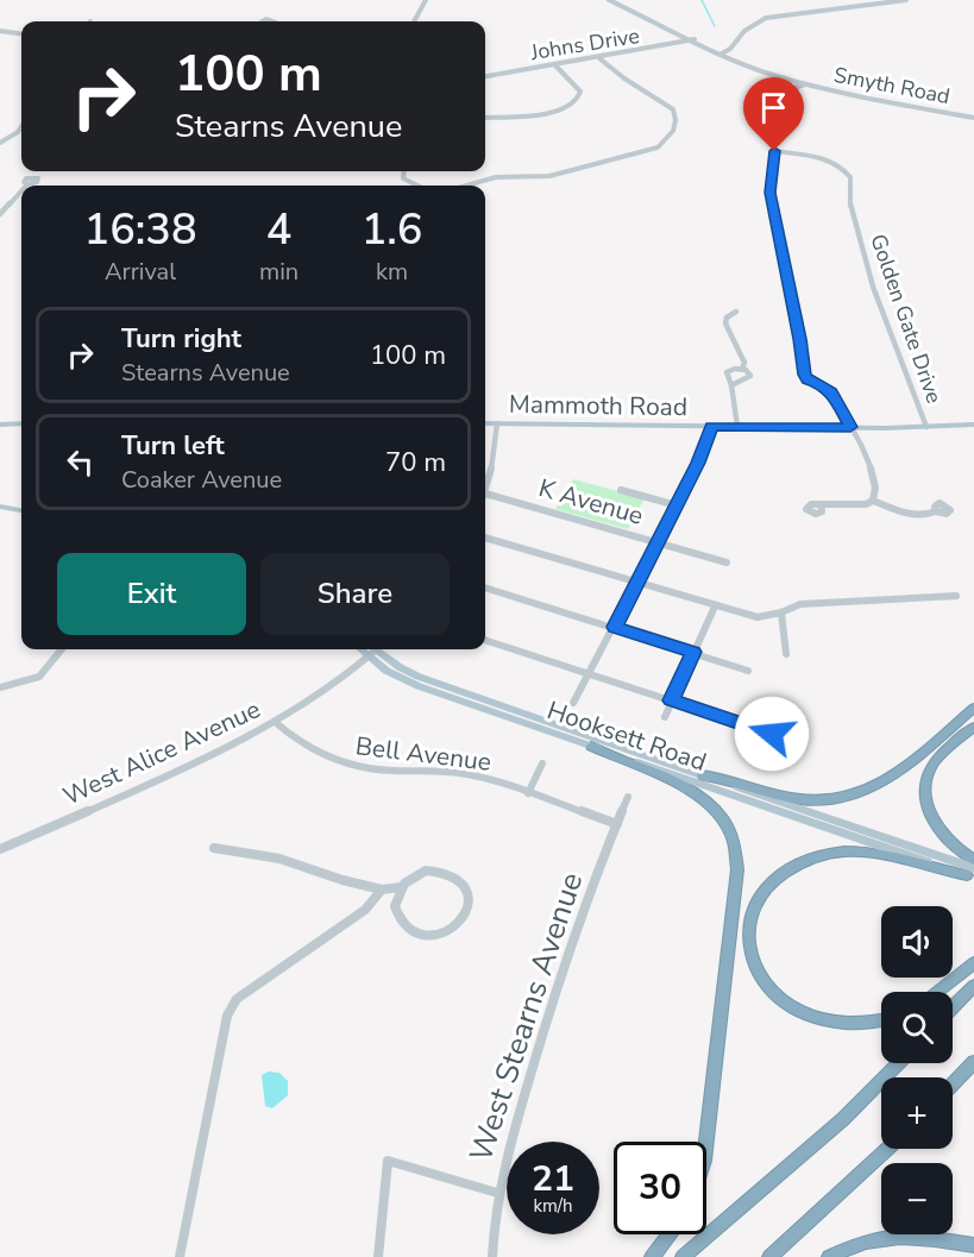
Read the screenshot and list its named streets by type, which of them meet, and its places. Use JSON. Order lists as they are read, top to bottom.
{
  "streets": {
    "main road": ["Mammoth Road", "Hooksett Road"],
    "street": [
      "Johns Drive",
      "Smyth Road",
      "Golden Gate Drive",
      "K Avenue",
      "West Alice Avenue",
      "Bell Avenue",
      "West Stearns Avenue"
    ]
  },
  "crossings": [
    ["Johns Drive", "Smyth Road"],
    ["Golden Gate Drive", "Mammoth Road"],
    ["West Alice Avenue", "Bell Avenue"],
    ["Bell Avenue", "West Stearns Avenue"]
  ],
  "page": {
    "turn": ["100 m", "Stearns Avenue"],
    "eta": [
      "16:38",
      "Arrival",
      "4",
      "min",
      "1.6",
      "km"
    ],
    "list": [
      {
        "name": "Turn right",
        "note": "Stearns Avenue",
        "value": "100 m"
      },
      {
        "name": "Turn left",
        "note": "Coaker Avenue",
        "value": "70 m"
      }
    ],
    "buttons": ["Exit", "Share"],
    "map_buttons": ["+", "−"],
    "speed": "21 km/h",
    "limit": "30"
  }
}
